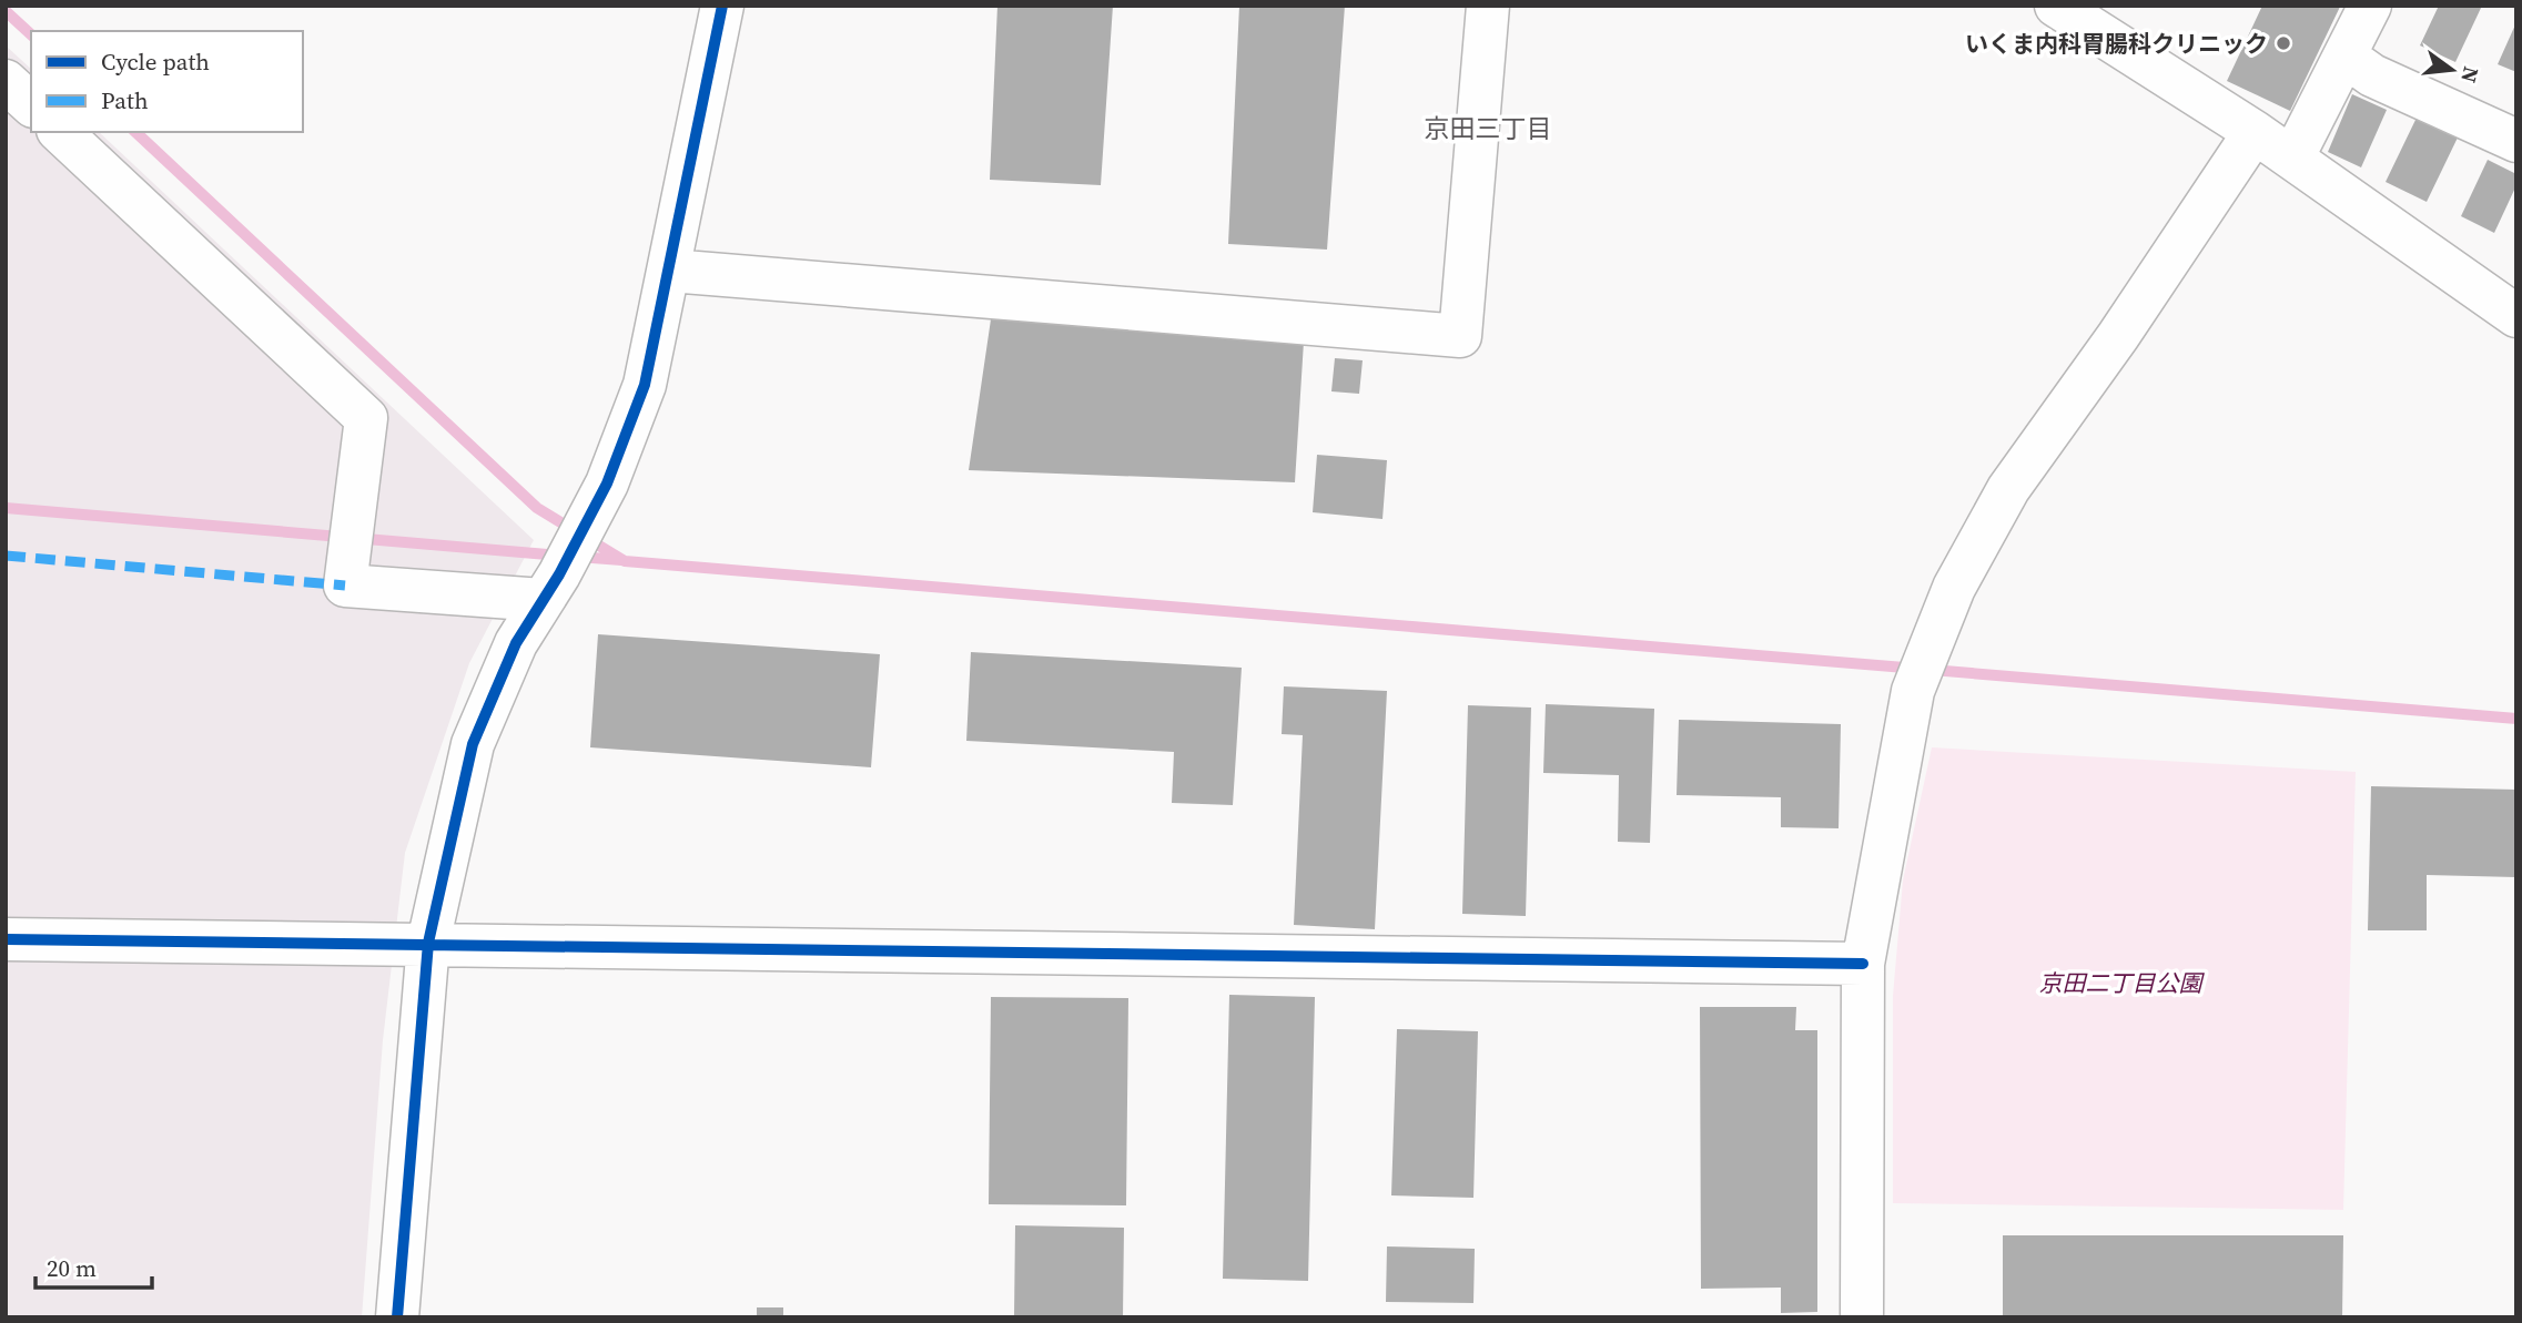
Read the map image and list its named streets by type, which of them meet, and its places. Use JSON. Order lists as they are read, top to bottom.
{
  "districts": ["京田三丁目"],
  "parks": ["京田二丁目公園"],
  "places": ["いくま内科胃腸科クリニック"],
  "legend": ["Cycle path", "Path"],
  "scale_bar": "20 m",
  "north": "right"
}
